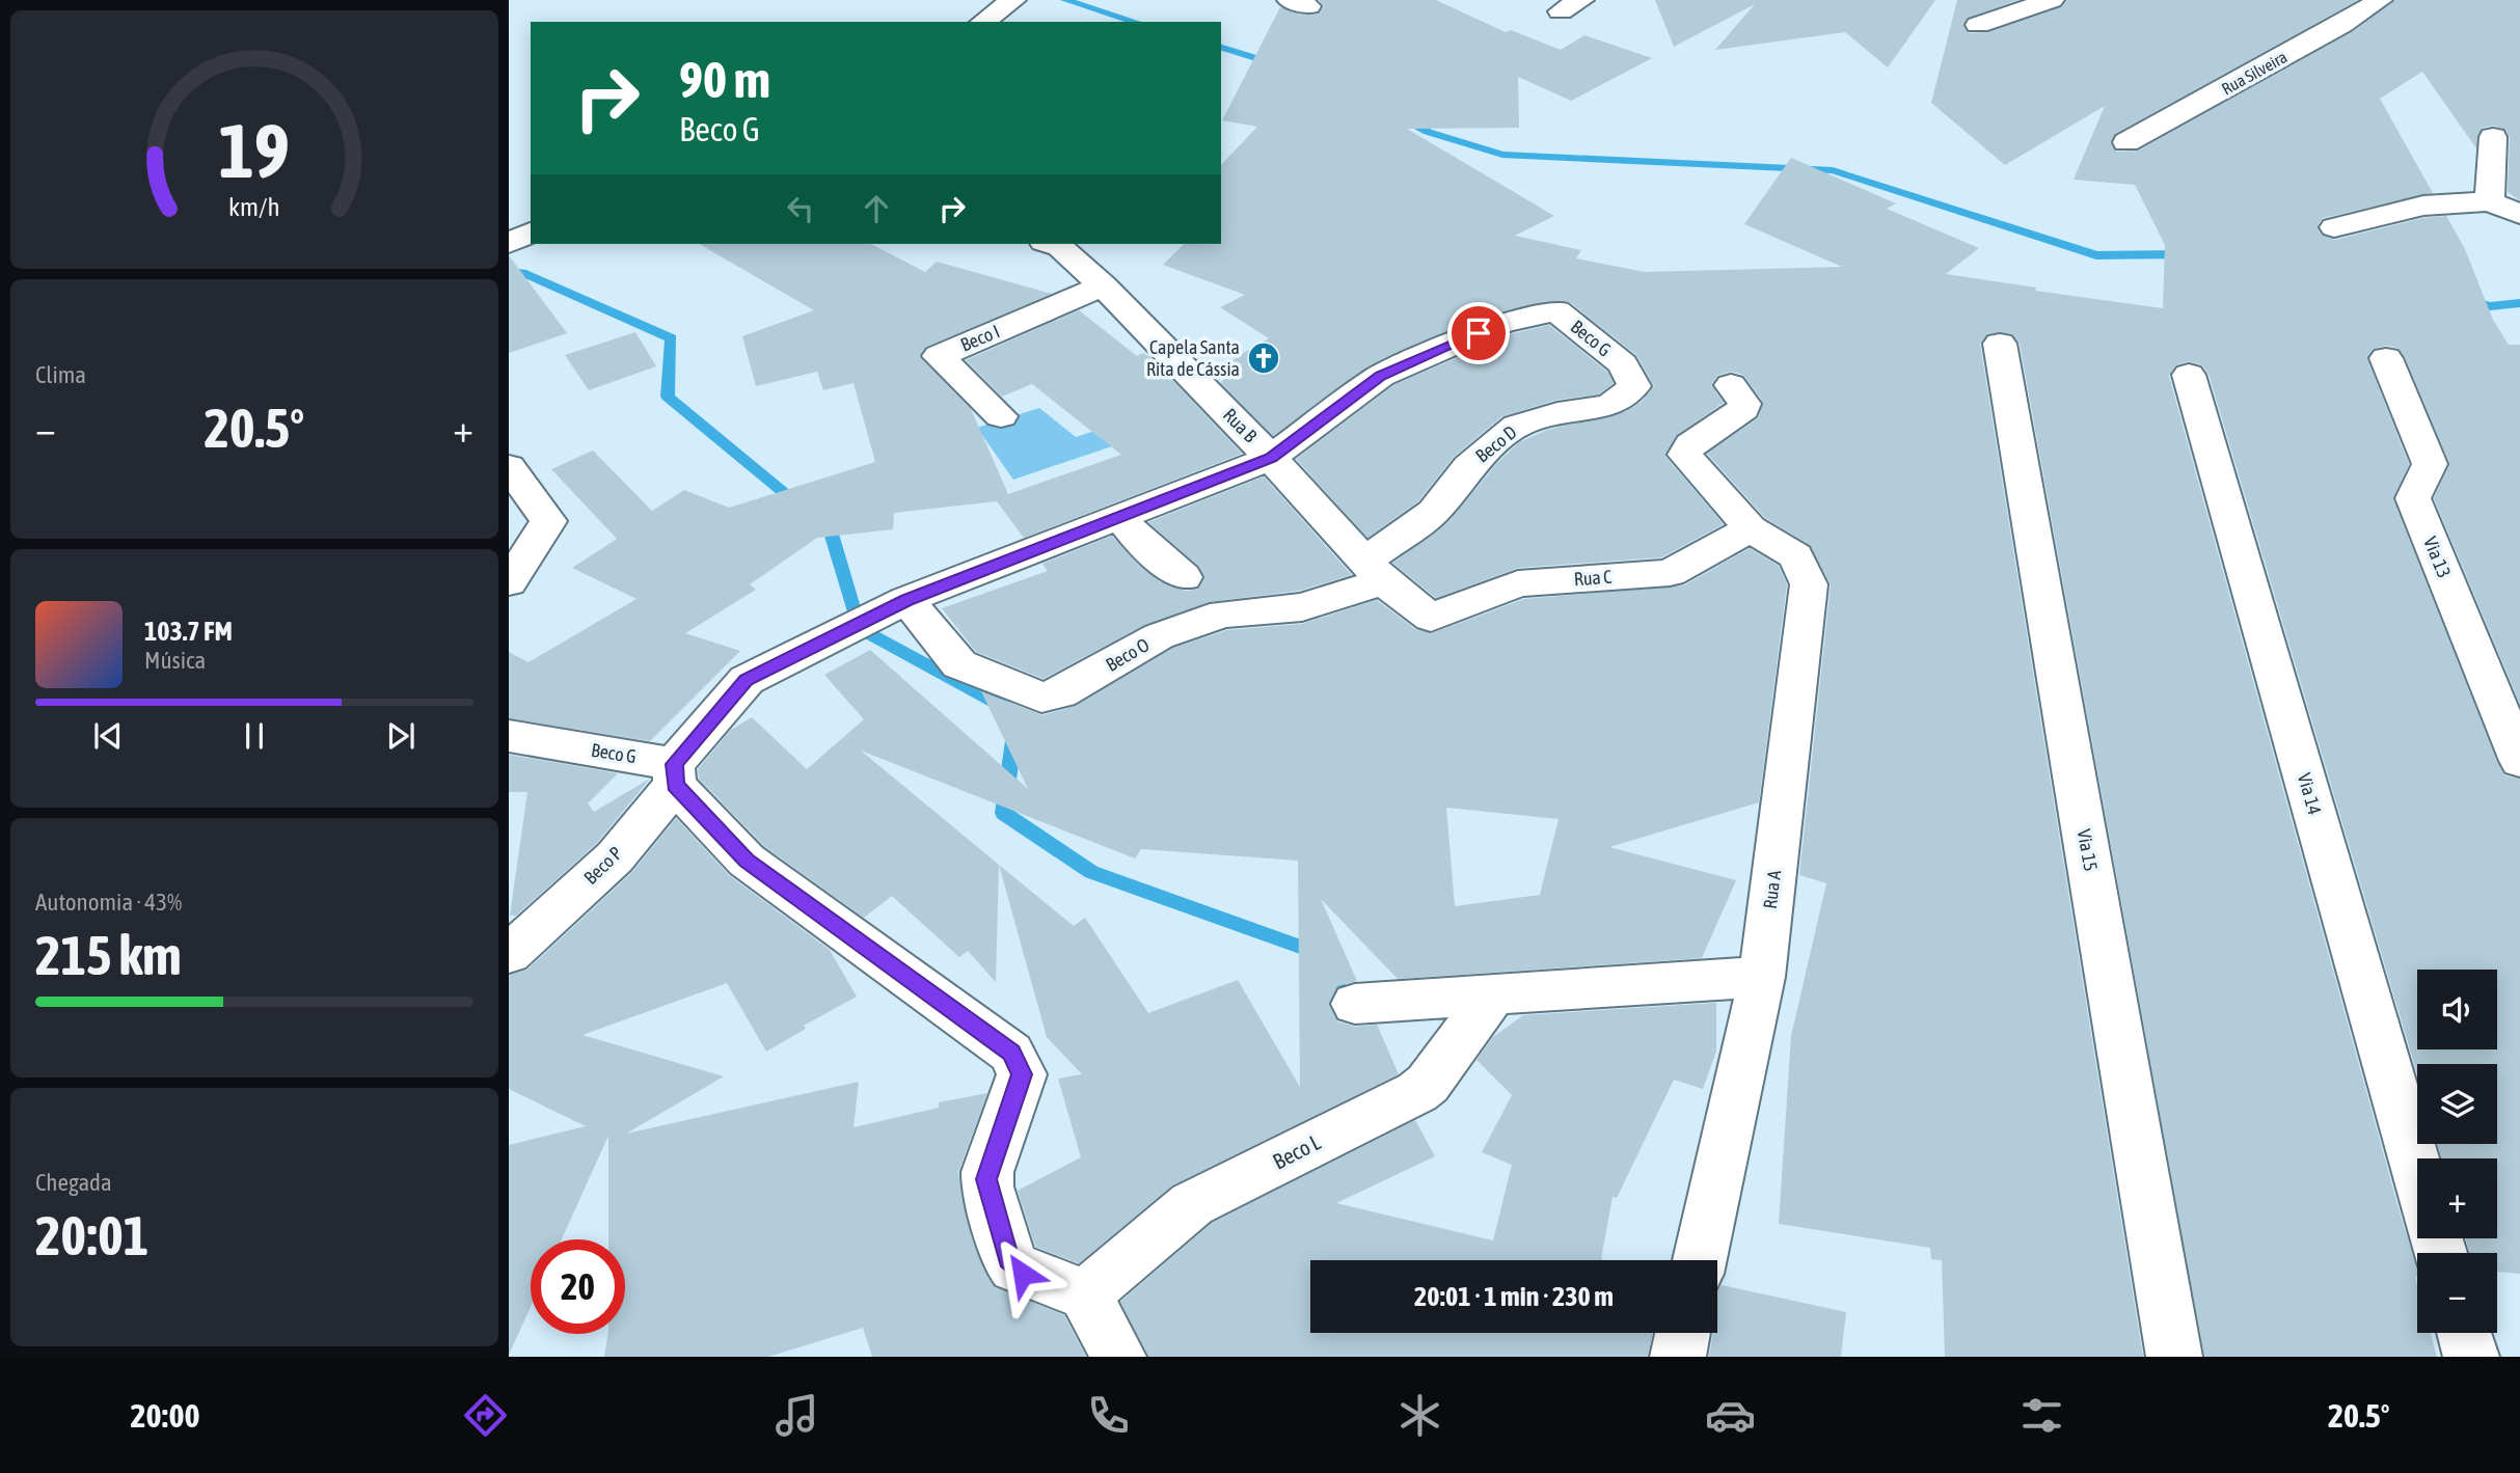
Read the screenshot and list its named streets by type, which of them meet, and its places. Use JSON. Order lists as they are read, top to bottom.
{
  "streets": {
    "street": [
      "Rua Silveira",
      "Beco I",
      "Beco G",
      "Rua B",
      "Beco D",
      "Via 13",
      "Rua C",
      "Beco O",
      "Via 14",
      "Via 15",
      "Beco P",
      "Rua A",
      "Beco L"
    ]
  },
  "crossings": [
    ["Beco I", "Rua B"],
    ["Beco G", "Rua B"],
    ["Beco G", "Beco D"],
    ["Beco G", "Beco O"],
    ["Beco G", "Beco P"],
    ["Rua B", "Beco D"],
    ["Rua B", "Rua C"],
    ["Rua B", "Beco O"],
    ["Beco D", "Beco O"],
    ["Rua C", "Rua A"]
  ],
  "places": {
    "church": ["Capela Santa Rita de Cássia"]
  },
  "page": {
    "turn": ["90 m", "Beco G"],
    "tile": [
      "Clima",
      ["Autonomia · 43%", "215 km"],
      ["Chegada", "20:01"]
    ],
    "heat": ["−", "20.5°", "+"],
    "song": ["103.7 FM", "Música"],
    "map_buttons": ["+", "−"],
    "limit": "20",
    "trip": "20:01 · 1 min · 230 m",
    "tabs": ["20:00", "20.5°"],
    "gauge": ["19", "km/h"]
  }
}
